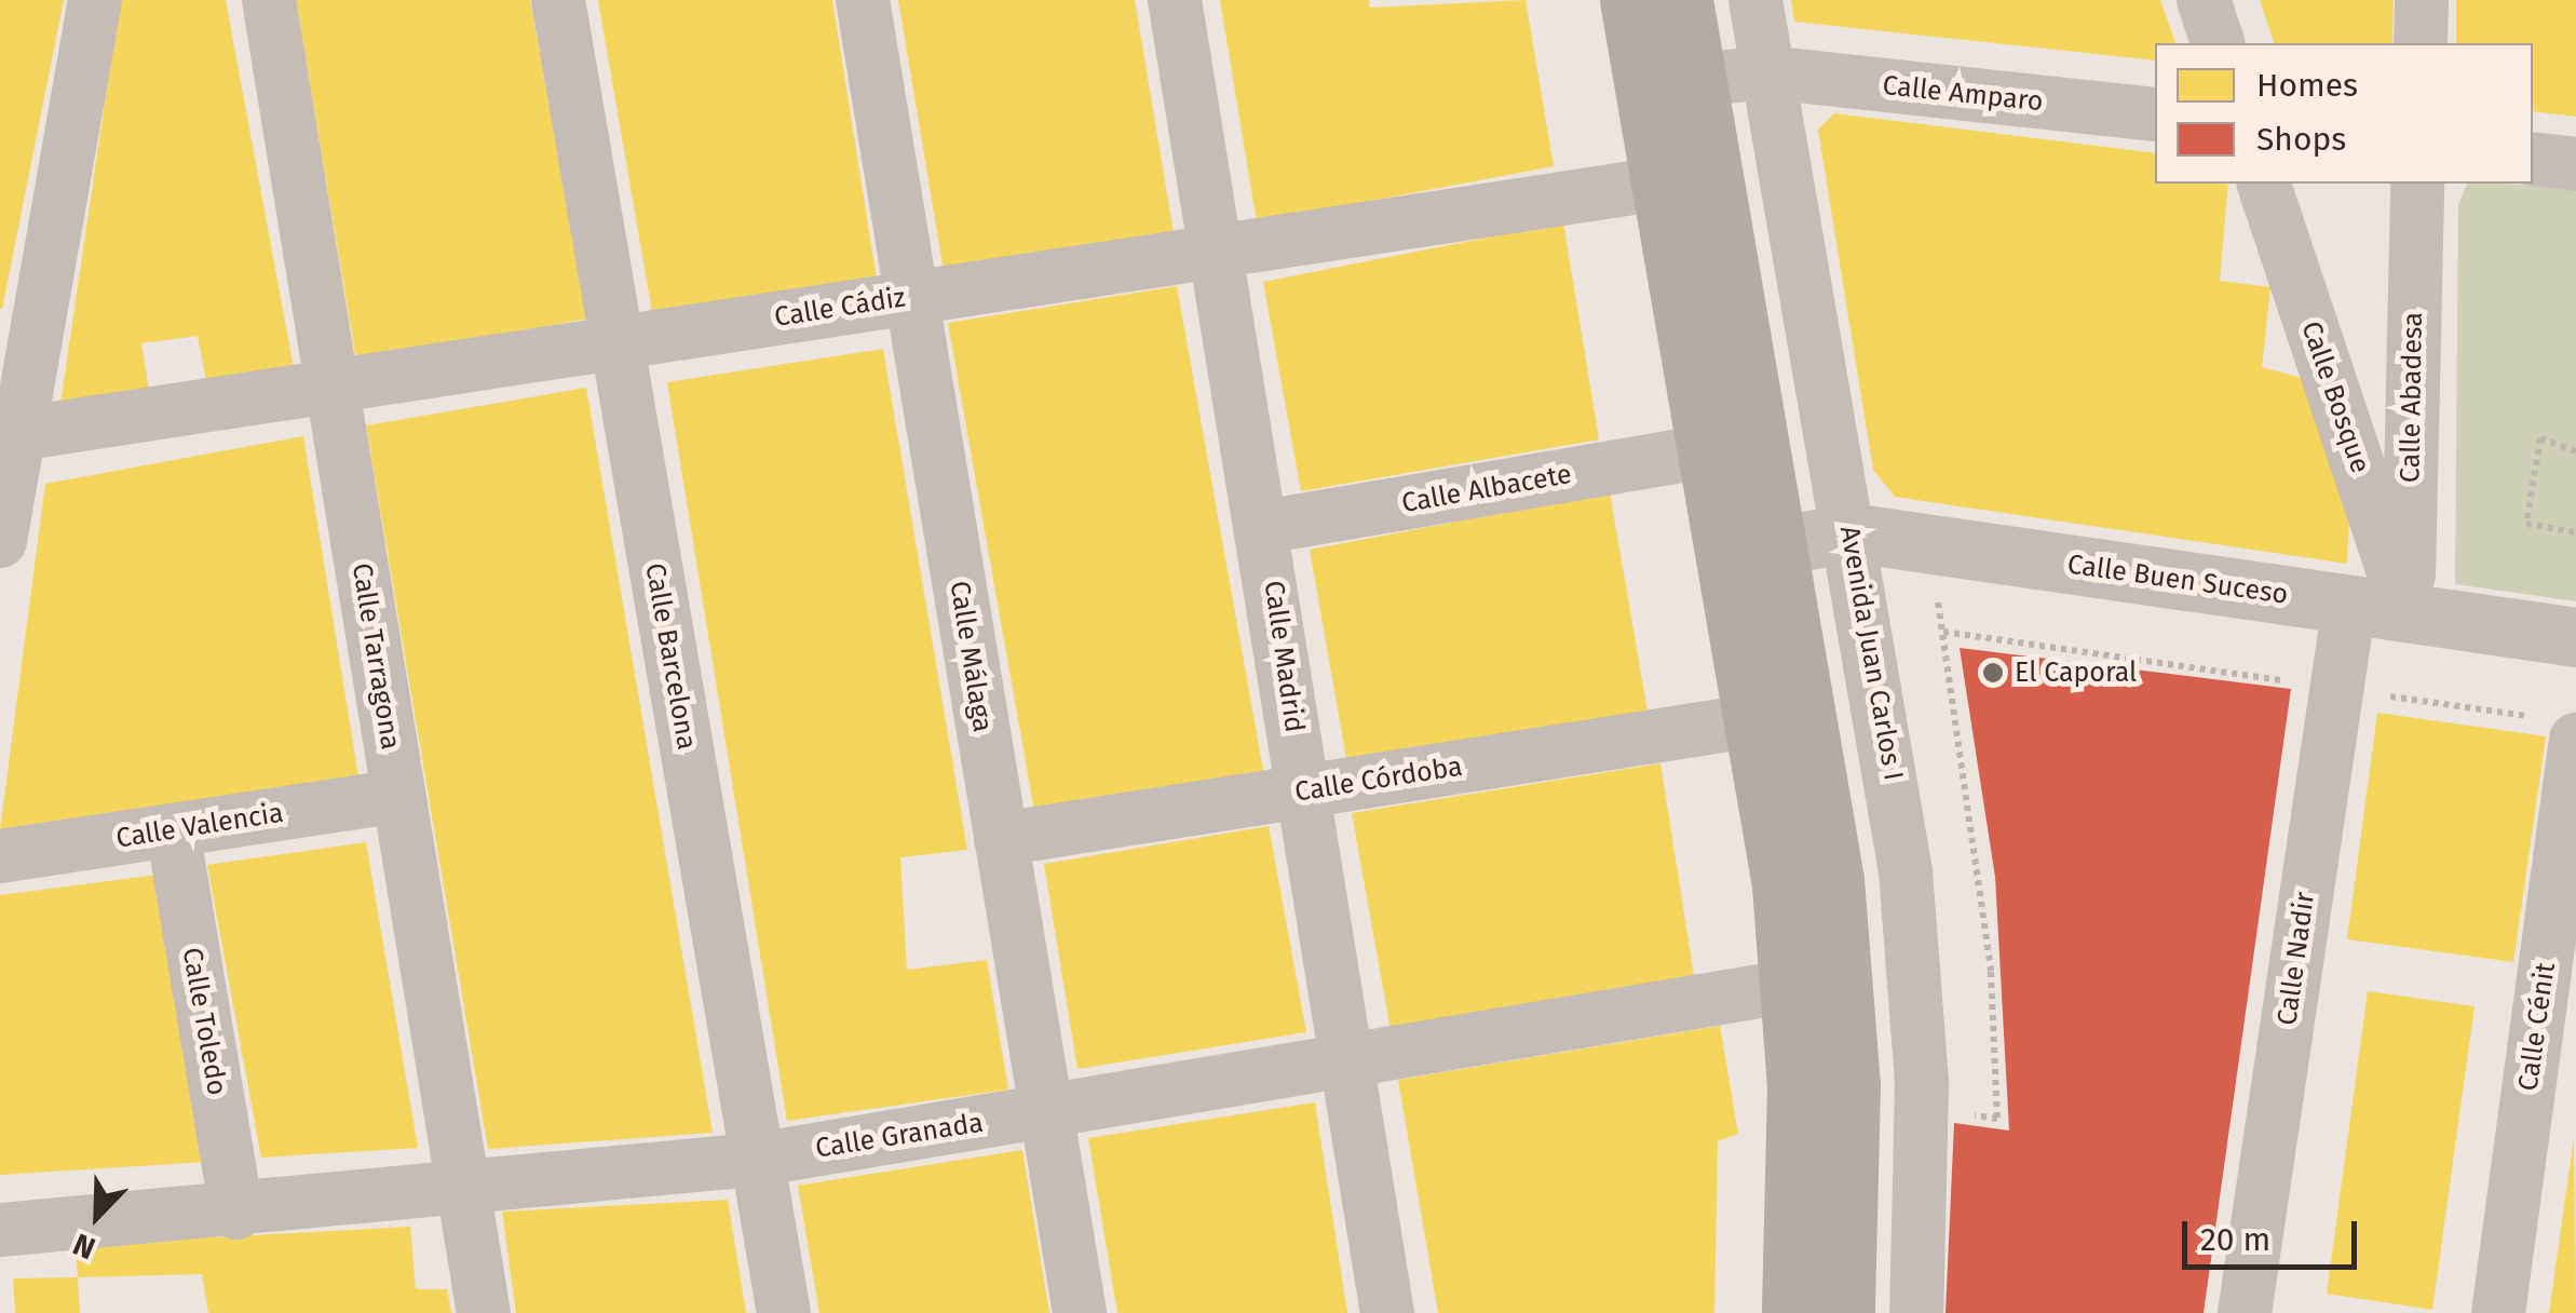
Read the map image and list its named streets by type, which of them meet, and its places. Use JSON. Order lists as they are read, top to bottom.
{
  "streets": {
    "street": [
      "Calle Amparo",
      "Calle Cádiz",
      "Calle Bosque",
      "Calle Abadesa",
      "Calle Albacete",
      "Calle Buen Suceso",
      "Avenida Juan Carlos I",
      "Calle Tarragona",
      "Calle Barcelona",
      "Calle Málaga",
      "Calle Madrid",
      "Calle Córdoba",
      "Calle Valencia",
      "Calle Nadir",
      "Calle Toledo",
      "Calle Cénit",
      "Calle Granada"
    ]
  },
  "crossings": [
    ["Calle Amparo", "Avenida Juan Carlos I"],
    ["Calle Cádiz", "Calle Tarragona"],
    ["Calle Cádiz", "Calle Barcelona"],
    ["Calle Cádiz", "Calle Málaga"],
    ["Calle Cádiz", "Calle Madrid"],
    ["Calle Bosque", "Calle Abadesa"],
    ["Calle Bosque", "Calle Buen Suceso"],
    ["Calle Abadesa", "Calle Buen Suceso"],
    ["Calle Albacete", "Calle Madrid"],
    ["Calle Buen Suceso", "Avenida Juan Carlos I"],
    ["Calle Buen Suceso", "Calle Nadir"],
    ["Calle Tarragona", "Calle Valencia"],
    ["Calle Tarragona", "Calle Granada"],
    ["Calle Barcelona", "Calle Granada"],
    ["Calle Málaga", "Calle Córdoba"],
    ["Calle Málaga", "Calle Granada"],
    ["Calle Madrid", "Calle Córdoba"],
    ["Calle Madrid", "Calle Granada"],
    ["Calle Valencia", "Calle Toledo"],
    ["Calle Toledo", "Calle Granada"]
  ],
  "places": ["El Caporal"],
  "legend": ["Homes", "Shops"],
  "scale_bar": "20 m",
  "north": "bottom left"
}
